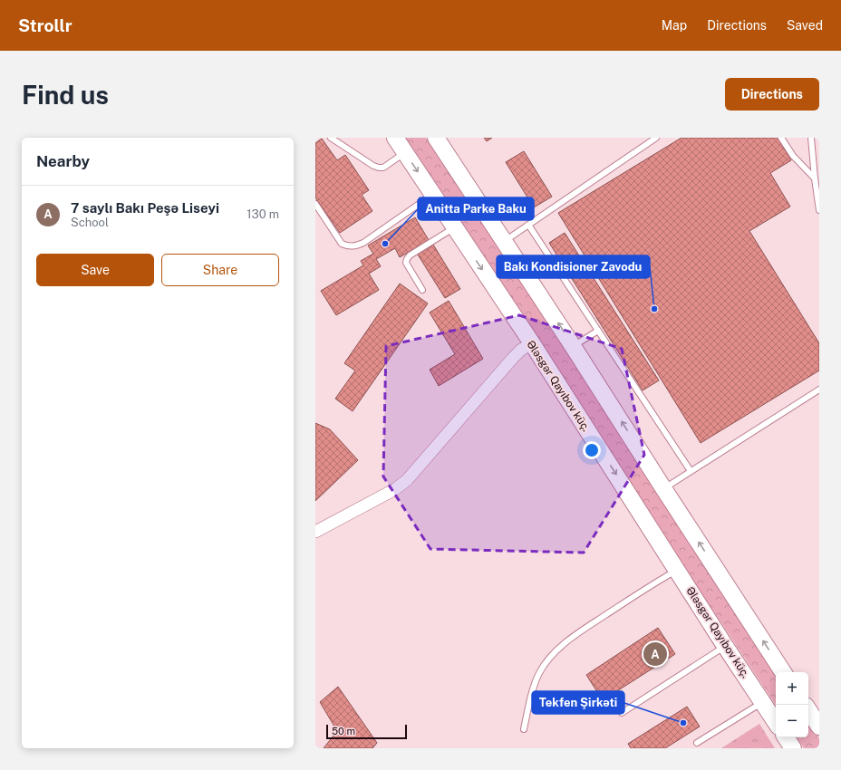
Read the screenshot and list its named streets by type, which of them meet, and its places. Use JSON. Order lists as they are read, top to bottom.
{
  "streets": {
    "main road": ["Ələsgər Qayıbov küç."]
  },
  "places": ["Anitta Parke Baku", "Bakı Kondisioner Zavodu", "Tekfen Şirkəti"],
  "scale_bar": "50 m",
  "page": {
    "header": "Strollr",
    "nav": ["Map", "Directions", "Saved"],
    "buttons": [
      "Directions",
      ["Save", "Share"]
    ],
    "title": "Find us",
    "heading": "Nearby",
    "list": [
      {
        "mark": "A",
        "name": "7 saylı Bakı Peşə Liseyi",
        "note": "School",
        "value": "130 m"
      }
    ],
    "pins": "A",
    "map_buttons": ["+", "−"],
    "scale": "50 m"
  }
}
